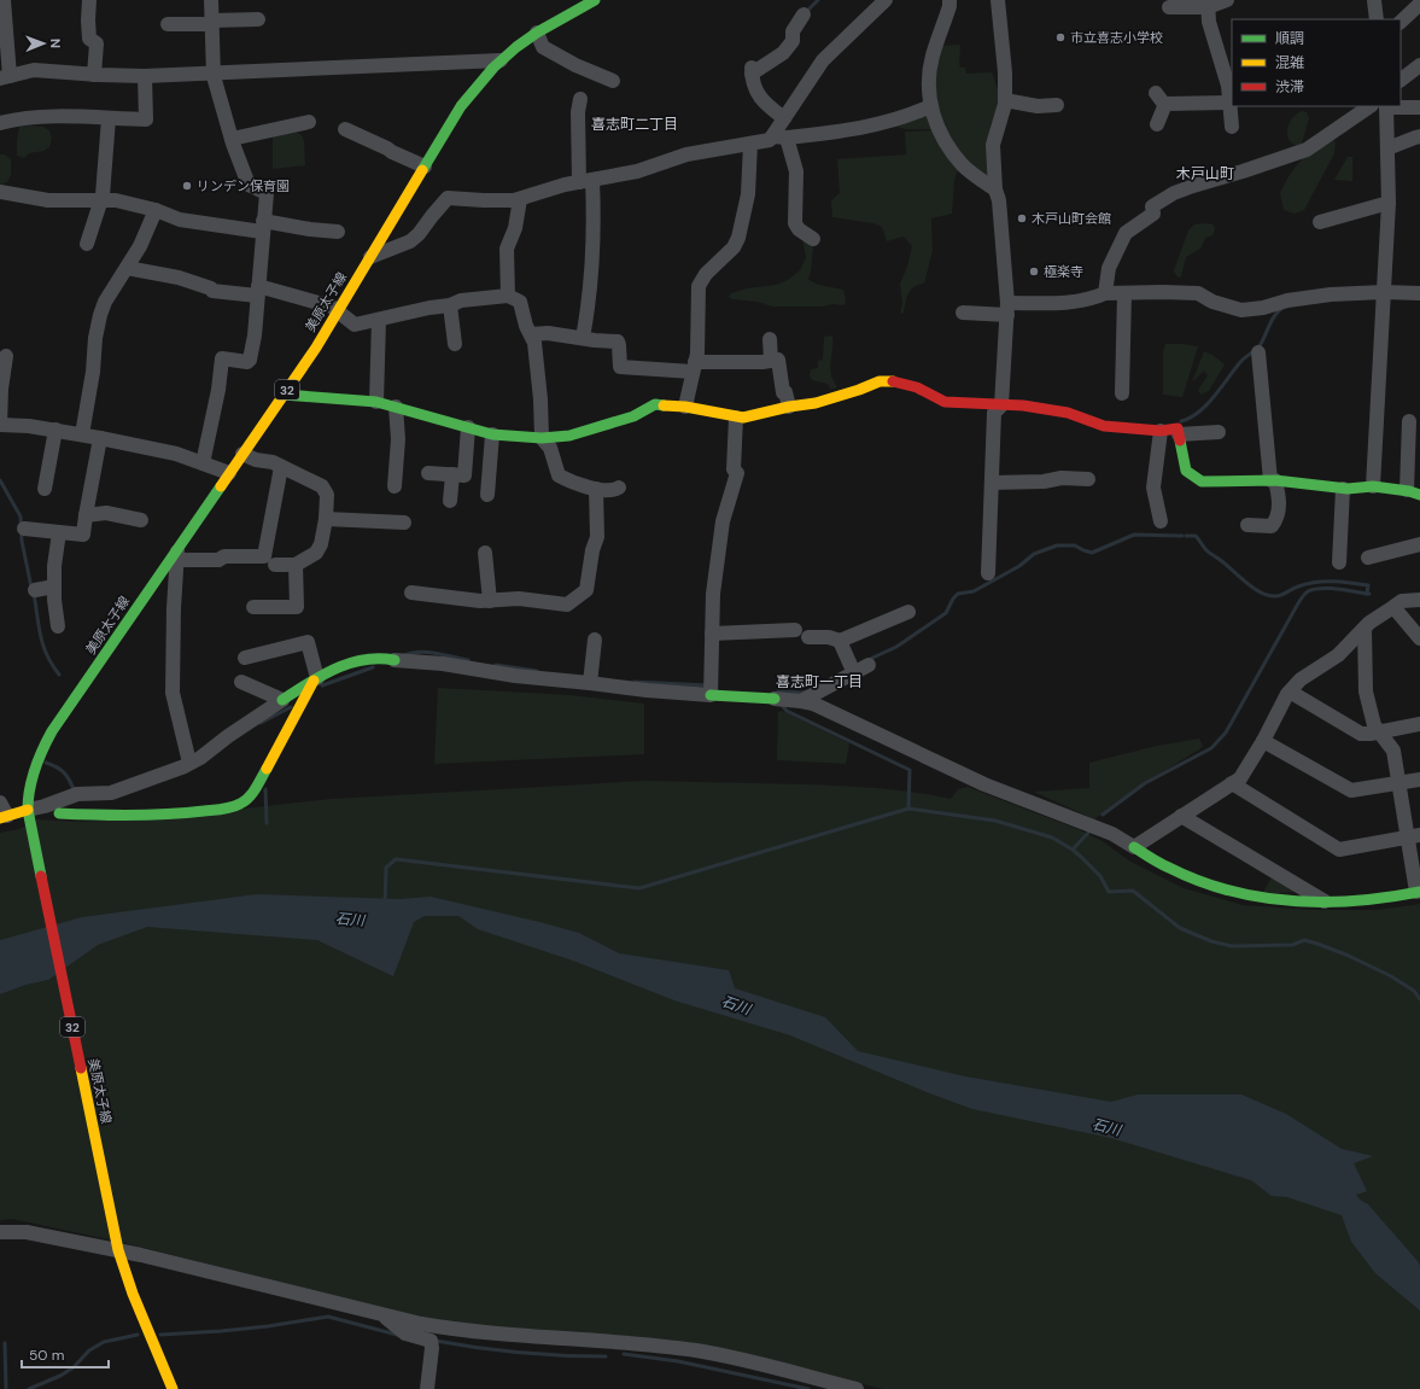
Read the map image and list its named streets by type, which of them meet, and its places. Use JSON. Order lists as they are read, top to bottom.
{
  "streets": {
    "street": ["美原太子線", "32"]
  },
  "districts": ["喜志町二丁目", "木戸山町", "喜志町一丁目"],
  "water": ["石川"],
  "places": [
    "市立喜志小学校",
    "リンデン保育園",
    "木戸山町会館",
    "極楽寺"
  ],
  "legend": ["順調", "混雑", "渋滞"],
  "scale_bar": "50 m",
  "north": "right"
}
